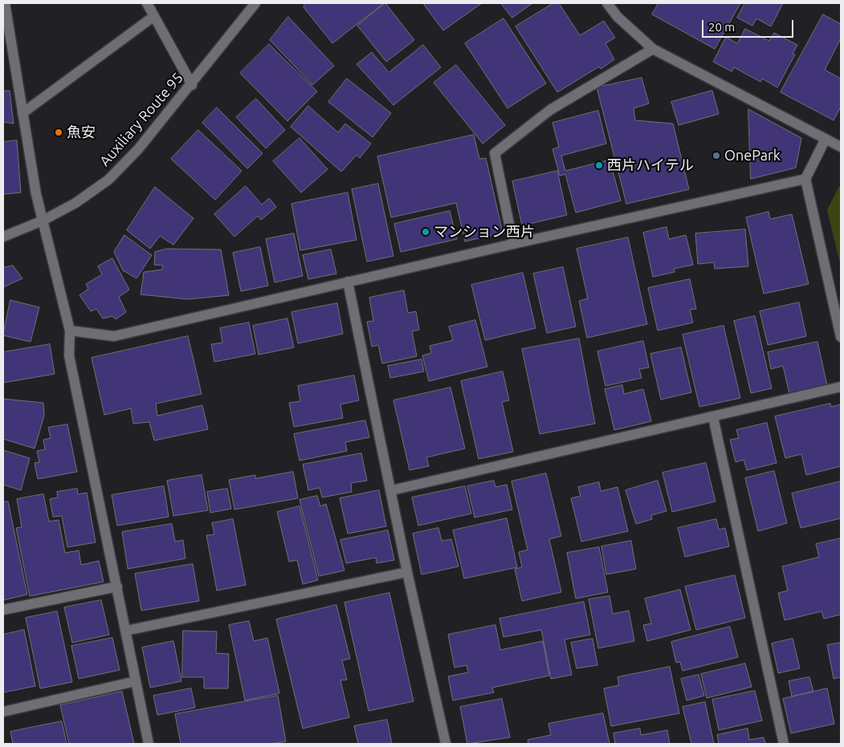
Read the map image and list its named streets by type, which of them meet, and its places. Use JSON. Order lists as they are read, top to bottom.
{
  "streets": {
    "street": ["Auxiliary Route 95"]
  },
  "places": [
    "魚安",
    "OnePark",
    "西片ハイテル",
    "マンション西片"
  ],
  "scale_bar": "20 m"
}
